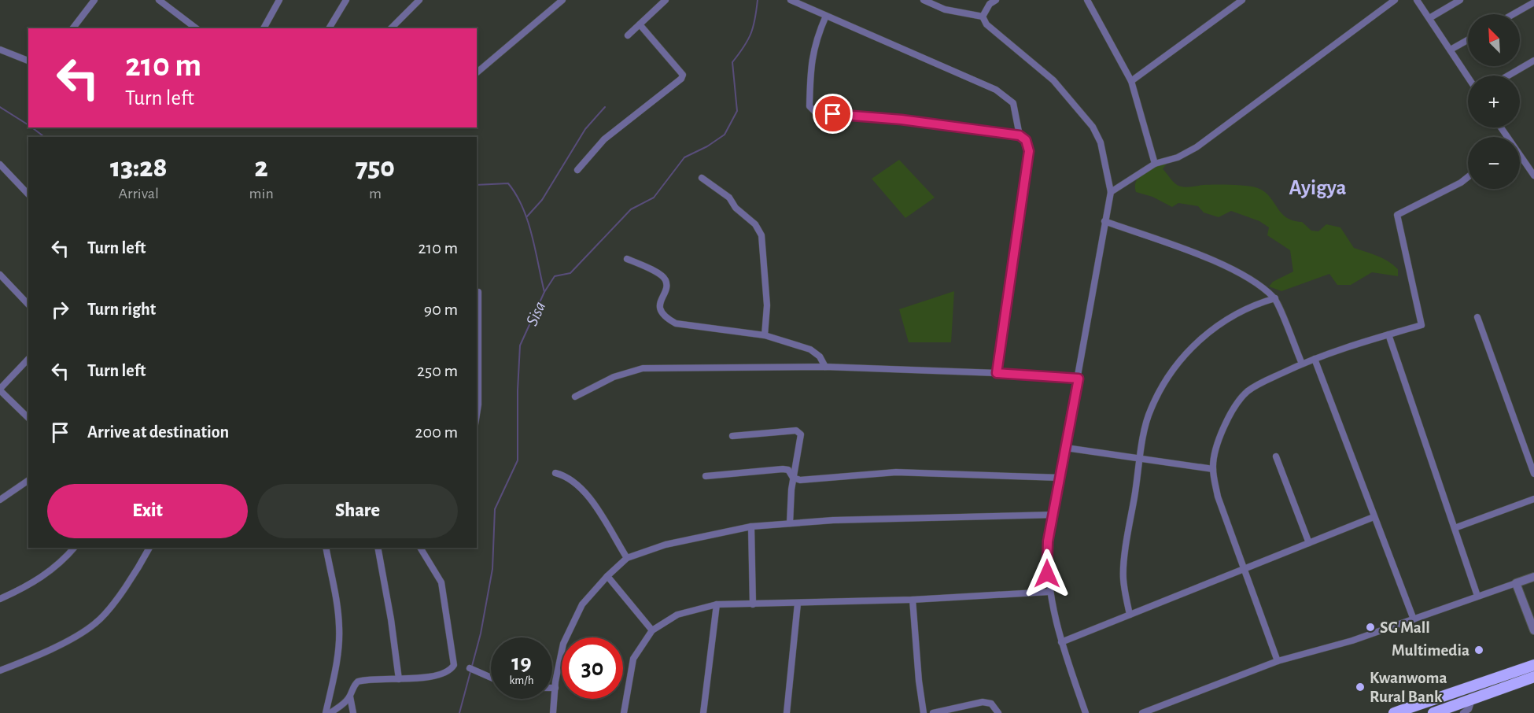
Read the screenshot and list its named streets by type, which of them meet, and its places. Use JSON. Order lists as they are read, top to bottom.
{
  "districts": ["Ayigya"],
  "water": ["Sisa"],
  "places": ["SG Mall", "Multimedia", "Kwanwoma Rural Bank"],
  "north": "top left",
  "page": {
    "map_buttons": ["+", "−"],
    "turn": ["210 m", "Turn left"],
    "eta": [
      "13:28",
      "Arrival",
      "2",
      "min",
      "750",
      "m"
    ],
    "list": [
      {
        "name": "Turn left",
        "value": "210 m"
      },
      {
        "name": "Turn right",
        "value": "90 m"
      },
      {
        "name": "Turn left",
        "value": "250 m"
      },
      {
        "name": "Arrive at destination",
        "value": "200 m"
      }
    ],
    "buttons": ["Exit", "Share"],
    "speed": "19 km/h",
    "limit": "30"
  }
}
